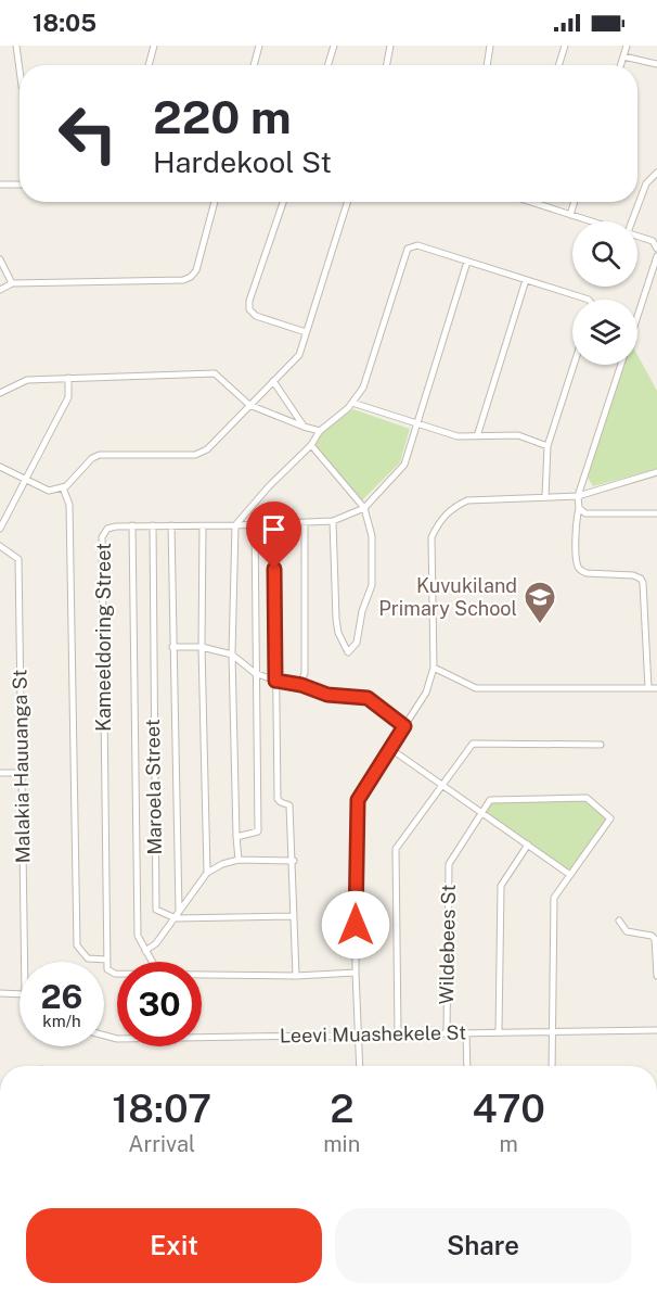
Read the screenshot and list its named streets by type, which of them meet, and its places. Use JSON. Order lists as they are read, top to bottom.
{
  "streets": {
    "street": [
      "Kameeldoring Street",
      "Malakia Hauuanga St",
      "Maroela Street",
      "Wildebees St",
      "Leevi Muashekele St"
    ]
  },
  "crossings": [
    ["Kameeldoring Street", "Maroela Street"],
    ["Wildebees St", "Leevi Muashekele St"]
  ],
  "places": {
    "school or university": ["Kuvukiland Primary School"]
  },
  "page": {
    "status": "18:05",
    "turn": ["220 m", "Hardekool St"],
    "speed": "26 km/h",
    "limit": "30",
    "eta": [
      "18:07",
      "Arrival",
      "2",
      "min",
      "470",
      "m"
    ],
    "buttons": ["Exit", "Share"]
  }
}
